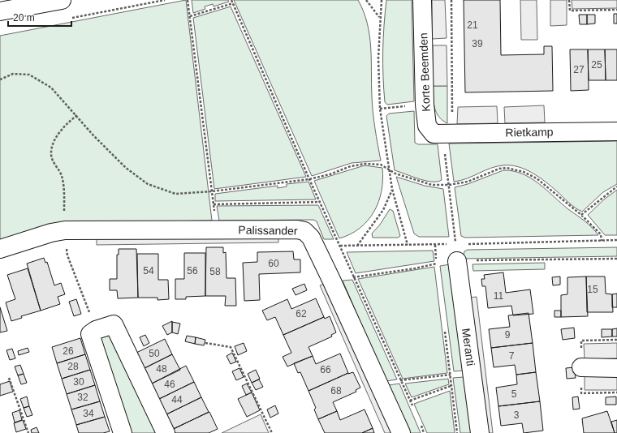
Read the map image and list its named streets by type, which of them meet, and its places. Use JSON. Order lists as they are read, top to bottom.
{
  "streets": {
    "street": [
      "Korte Beemden",
      "Rietkamp",
      "Palissander",
      "Meranti"
    ]
  },
  "crossings": [
    ["Korte Beemden", "Rietkamp"]
  ],
  "house_numbers": [
    "21",
    "39",
    "25",
    "27",
    "60",
    "54",
    "56",
    "58",
    "15",
    "11",
    "62",
    "9",
    "26",
    "50",
    "7",
    "28",
    "48",
    "66",
    "30",
    "46",
    "68",
    "5",
    "32",
    "44",
    "34",
    "3"
  ],
  "scale_bar": "20 m"
}
